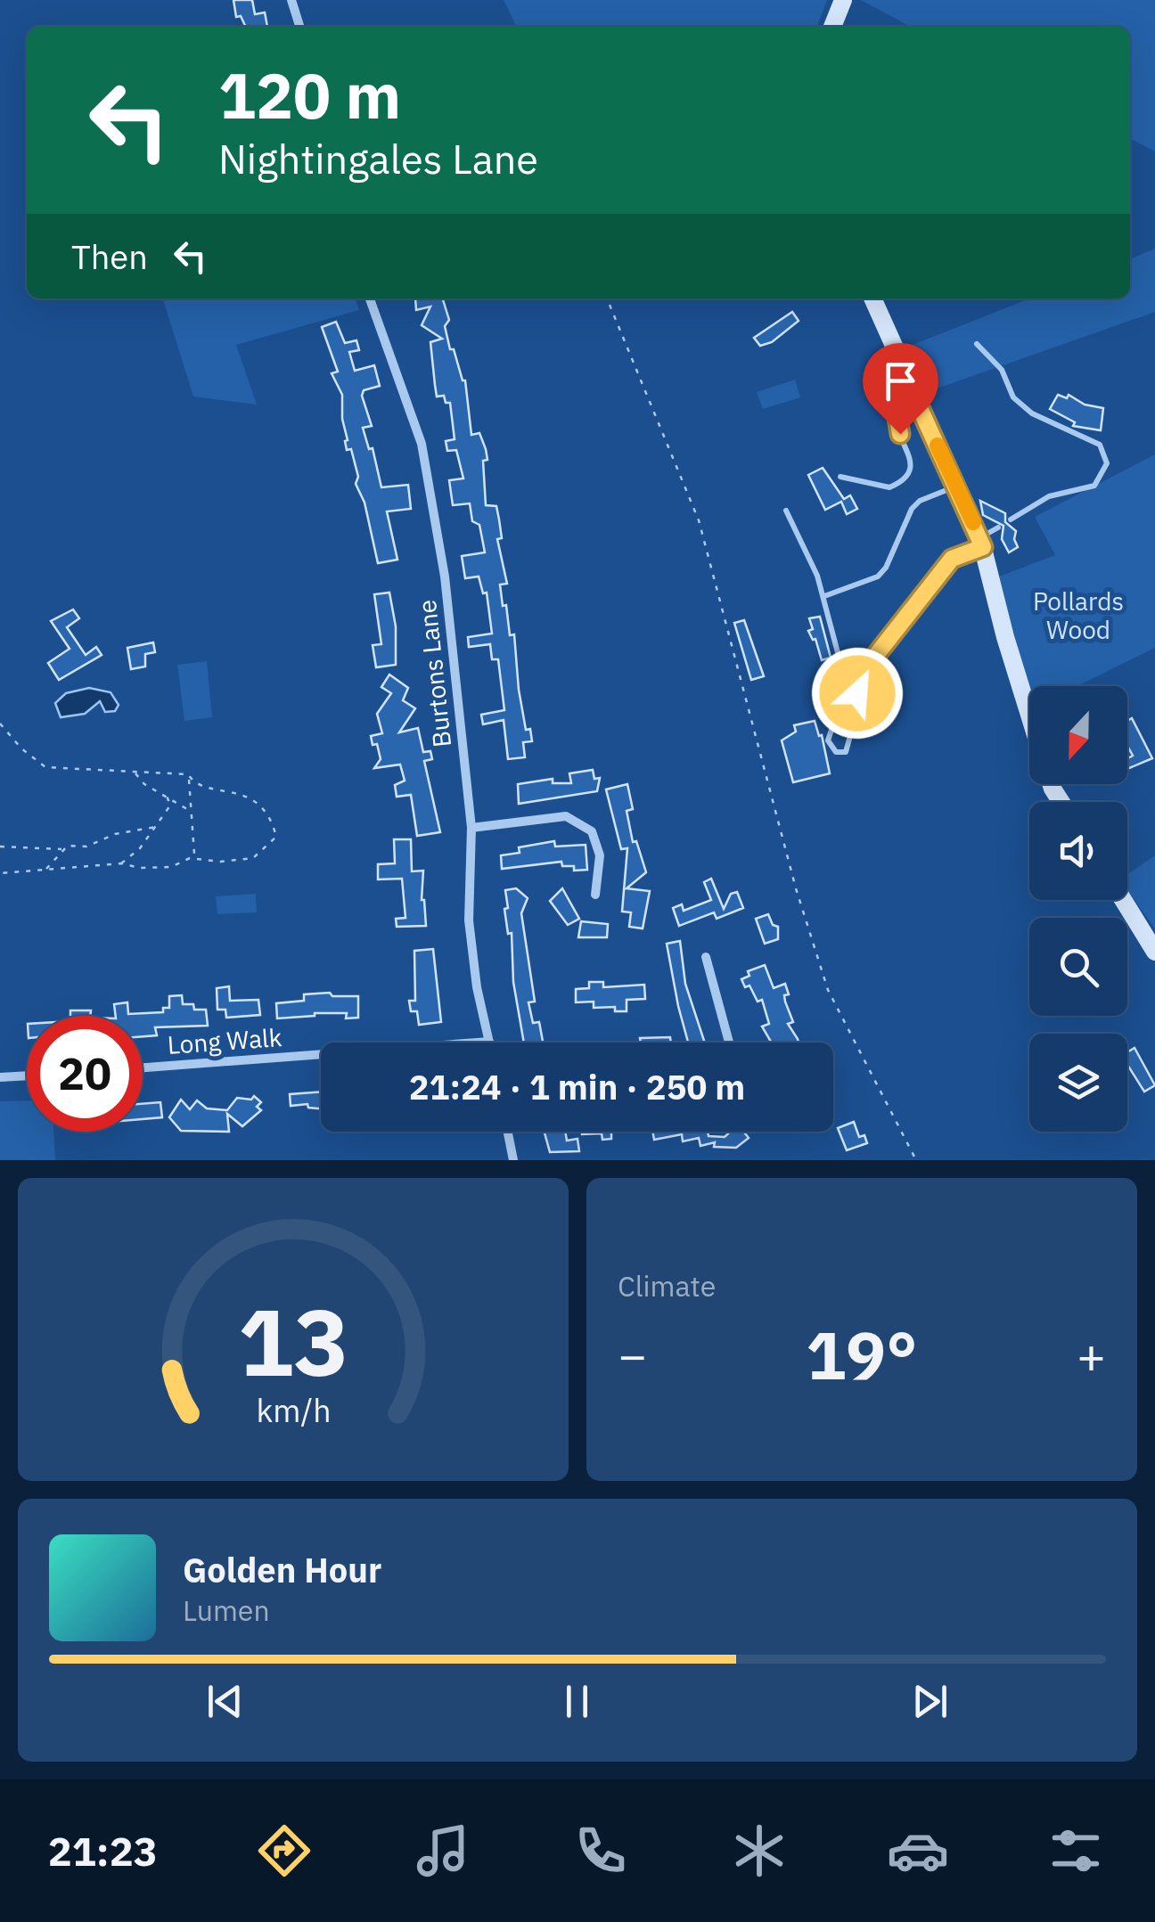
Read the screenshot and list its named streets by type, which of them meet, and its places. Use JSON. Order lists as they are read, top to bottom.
{
  "streets": {
    "street": ["Burtons Lane", "Long Walk"]
  },
  "crossings": [
    ["Burtons Lane", "Long Walk"]
  ],
  "parks": ["Pollards Wood"],
  "north": "bottom",
  "page": {
    "turn": ["120 m", "Nightingales Lane"],
    "then": "Then",
    "limit": "20",
    "trip": "21:24 · 1 min · 250 m",
    "tile": "Climate",
    "heat": ["−", "19°", "+"],
    "song": ["Golden Hour", "Lumen"],
    "tabs": "21:23",
    "gauge": ["13", "km/h"]
  }
}
